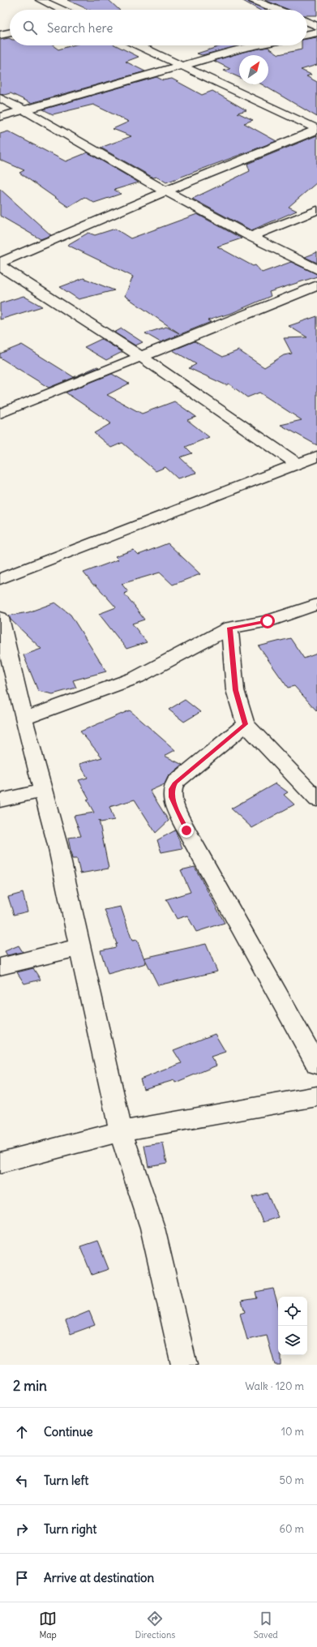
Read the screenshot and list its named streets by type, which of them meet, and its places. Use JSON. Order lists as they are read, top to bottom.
{
  "north": "top right",
  "page": {
    "search": "Search here",
    "heading": ["2 min", "Walk · 120 m"],
    "list": [
      ["Continue", "10 m"],
      ["Turn left", "50 m"],
      ["Turn right", "60 m"],
      "Arrive at destination"
    ],
    "nav": ["Map", "Directions", "Saved"]
  }
}
